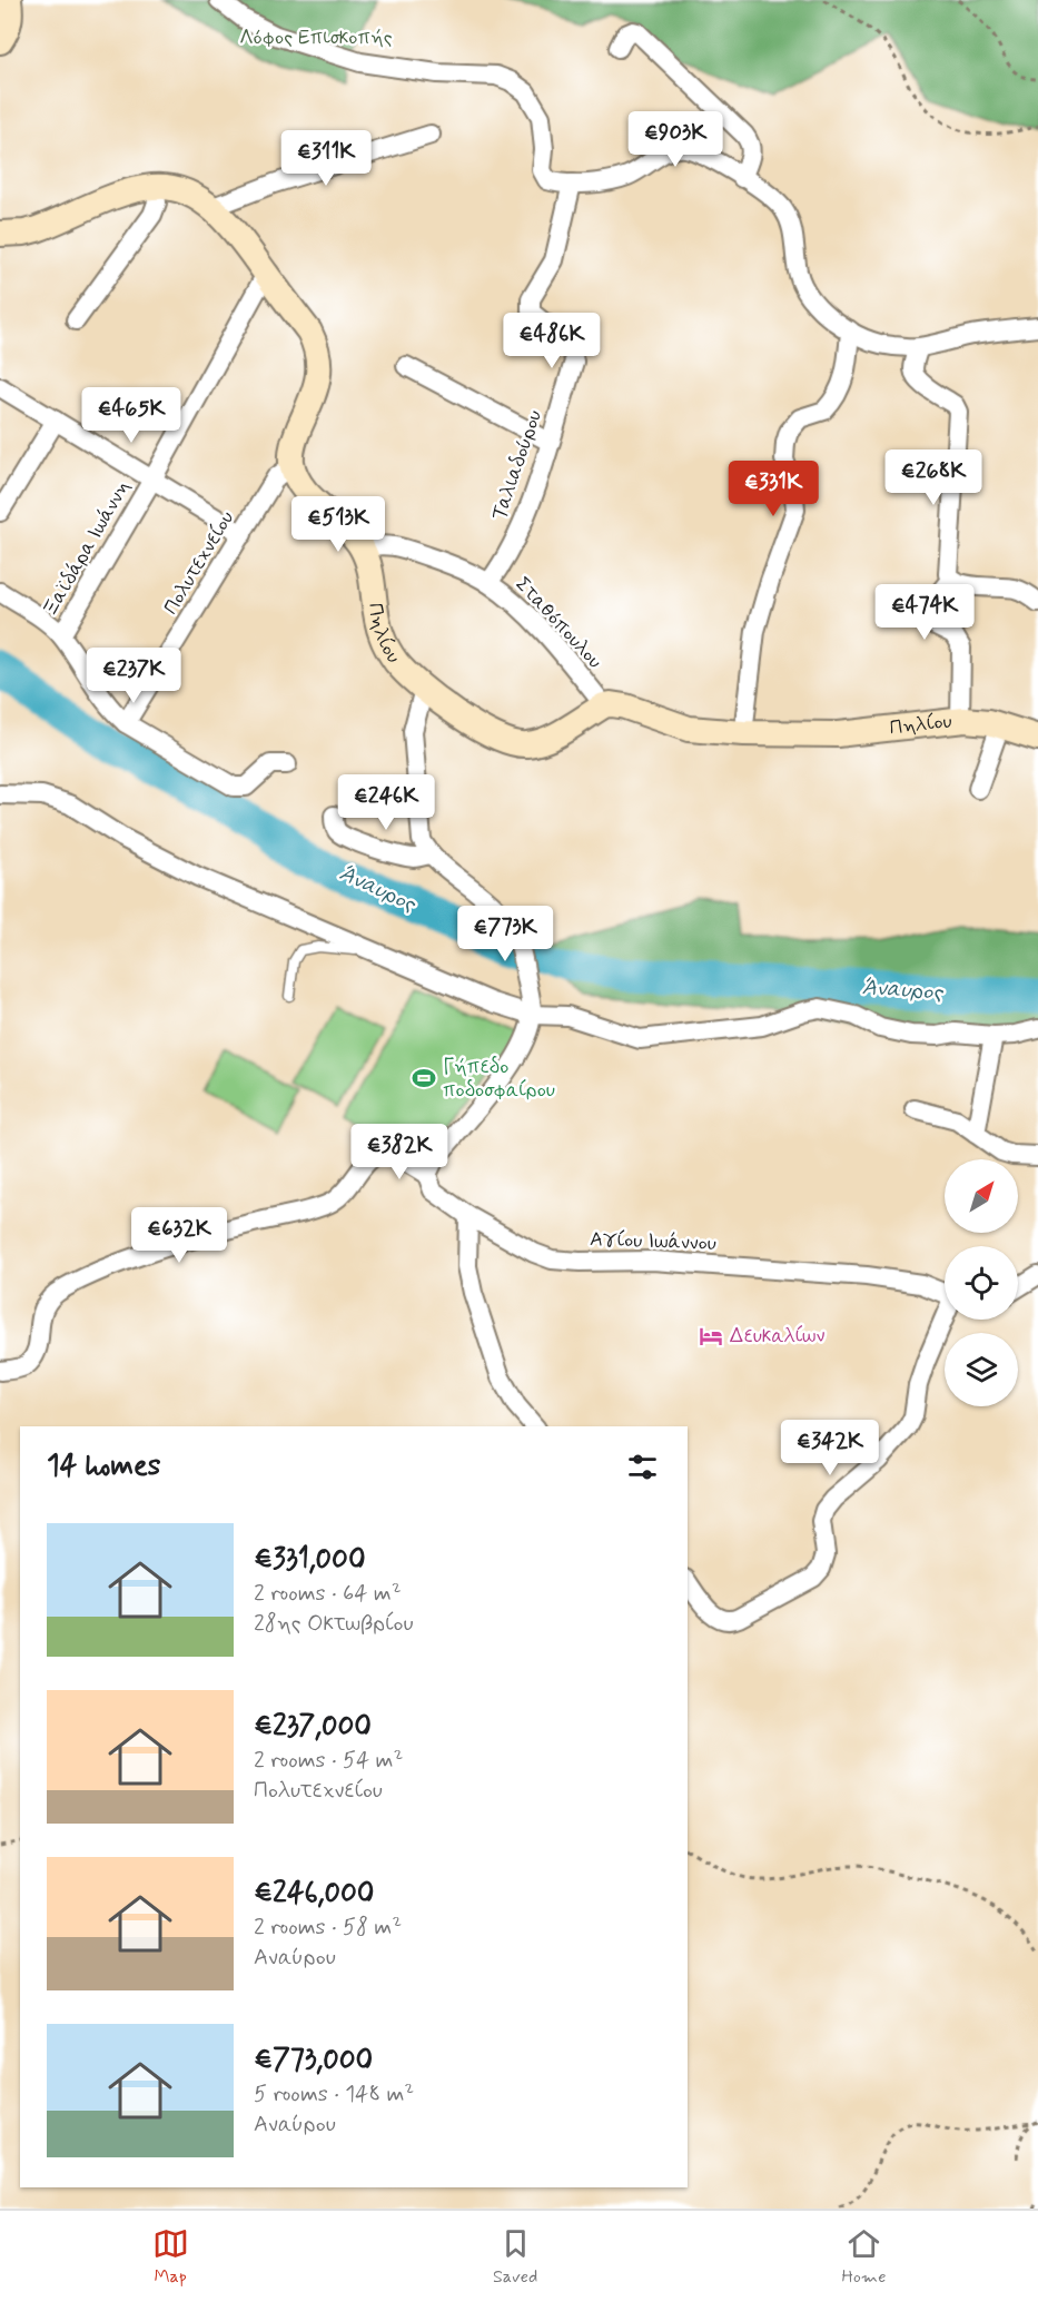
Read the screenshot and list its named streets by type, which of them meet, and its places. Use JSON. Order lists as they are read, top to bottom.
{
  "streets": {
    "main road": ["Πηλίου"],
    "street": [
      "Ταλιαδούρου",
      "Ξαϊδάρα Ιωάννη",
      "Πολυτεχνείου",
      "Σταθόπουλου",
      "Αγίου Ιωάννου"
    ]
  },
  "crossings": [
    ["Ταλιαδούρου", "Σταθόπουλου"],
    ["Πολυτεχνείου", "Πηλίου"],
    ["Σταθόπουλου", "Πηλίου"]
  ],
  "water": ["Άναυρος"],
  "parks": ["Λόφος Επισκοπής"],
  "places": {
    "sports": ["Γήπεδο ποδοσφαίρου"],
    "hotel": ["Δευκαλίων"]
  },
  "north": "top right",
  "page": {
    "price": [
      "€903K",
      "€311K",
      "€486K",
      "€465K",
      "€268K",
      "€331K",
      "€513K",
      "€474K",
      "€237K",
      "€246K",
      "€773K",
      "€382K",
      "€632K",
      "€342K"
    ],
    "heading": "14 homes",
    "list": [
      {
        "name": "€331,000",
        "note": "2 rooms · 64 m² · 28ης Οκτωβρίου"
      },
      {
        "name": "€237,000",
        "note": "2 rooms · 54 m² · Πολυτεχνείου"
      },
      {
        "name": "€246,000",
        "note": "2 rooms · 58 m² · Αναύρου"
      },
      {
        "name": "€773,000",
        "note": "5 rooms · 148 m² · Αναύρου"
      }
    ],
    "tabs": ["Map", "Saved", "Home"]
  }
}
